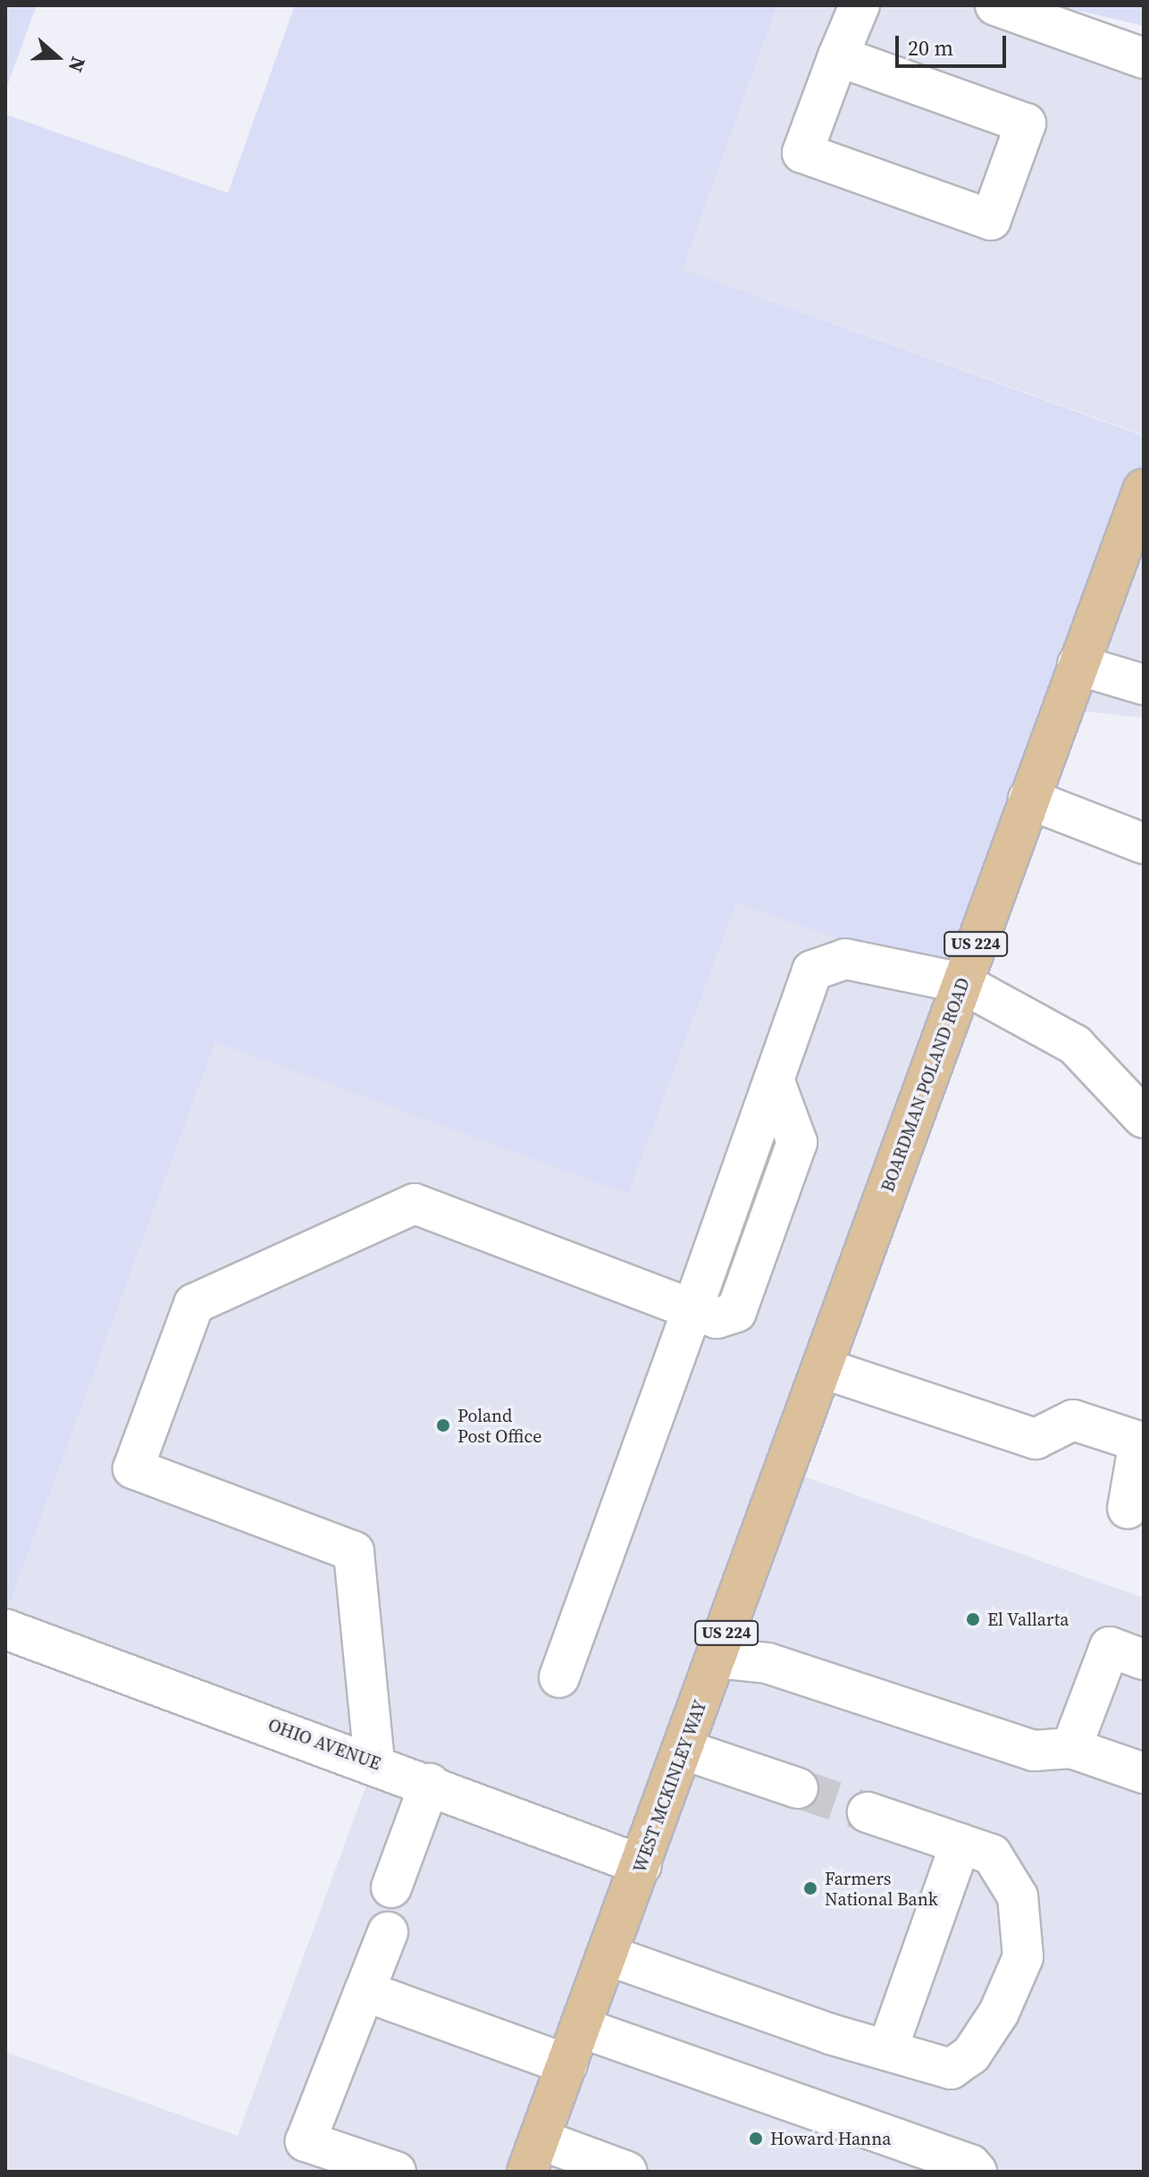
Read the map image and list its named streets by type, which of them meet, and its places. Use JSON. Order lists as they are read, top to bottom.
{
  "streets": {
    "main road": ["US 224", "BOARDMAN POLAND ROAD", "WEST MCKINLEY WAY"],
    "street": ["OHIO AVENUE"]
  },
  "crossings": [
    ["BOARDMAN POLAND ROAD", "WEST MCKINLEY WAY"],
    ["OHIO AVENUE", "WEST MCKINLEY WAY"]
  ],
  "places": [
    "Poland Post Office",
    "El Vallarta",
    "Farmers National Bank",
    "Howard Hanna"
  ],
  "scale_bar": "20 m",
  "north": "right"
}
